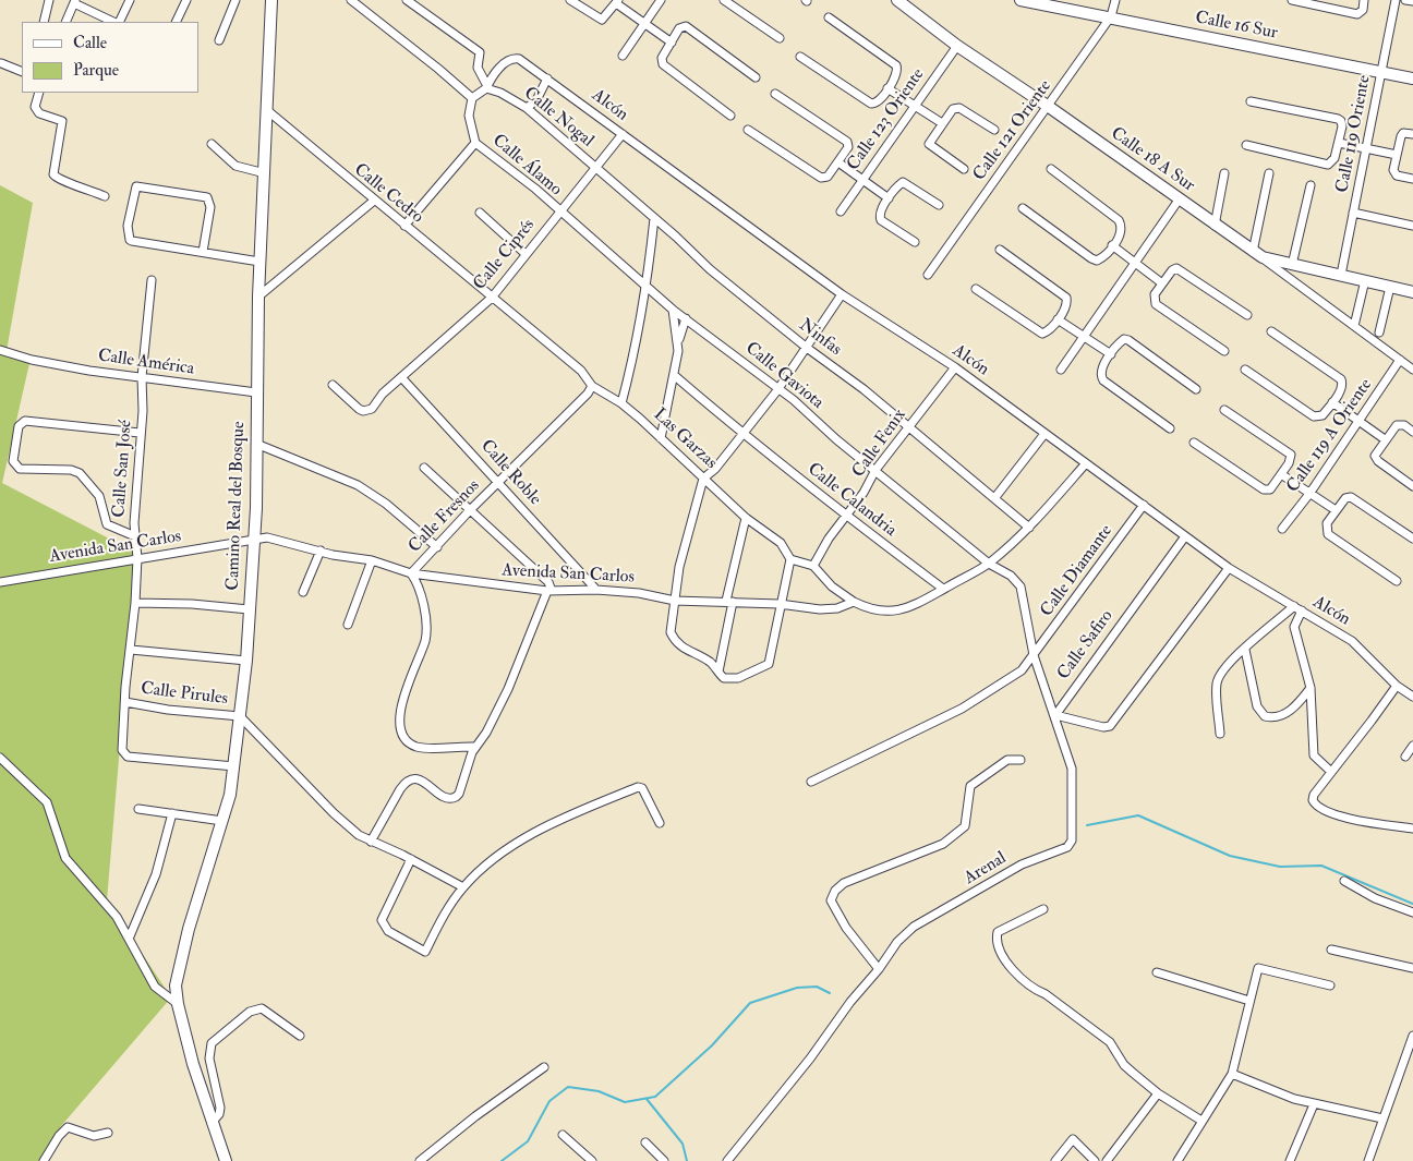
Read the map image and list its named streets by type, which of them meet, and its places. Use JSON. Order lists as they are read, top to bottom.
{
  "streets": {
    "street": [
      "Calle 16 Sur",
      "Alcón",
      "Calle Nogal",
      "Calle 123 Oriente",
      "Calle 121 Oriente",
      "Calle 119 Oriente",
      "Calle 18 A Sur",
      "Calle Álamo",
      "Calle Cedro",
      "Calle Ciprés",
      "Ninfas",
      "Calle América",
      "Calle Gaviota",
      "Calle 119 A Oriente",
      "Las Garzas",
      "Calle Fenix",
      "Calle San José",
      "Calle Roble",
      "Calle Calandria",
      "Camino Real del Bosque",
      "Calle Fresnos",
      "Avenida San Carlos",
      "Calle Diamante",
      "Calle Safiro",
      "Calle Pirules",
      "Arenal"
    ]
  },
  "crossings": [
    ["Calle 16 Sur", "Calle 121 Oriente"],
    ["Calle 16 Sur", "Calle 119 Oriente"],
    ["Alcón", "Calle Nogal"],
    ["Alcón", "Calle Ciprés"],
    ["Alcón", "Calle Fenix"],
    ["Alcón", "Calle Diamante"],
    ["Alcón", "Calle Safiro"],
    ["Calle Nogal", "Calle Ciprés"],
    ["Calle Nogal", "Ninfas"],
    ["Calle 123 Oriente", "Calle 18 A Sur"],
    ["Calle 121 Oriente", "Calle 18 A Sur"],
    ["Calle 119 Oriente", "Calle 18 A Sur"],
    ["Calle Álamo", "Calle Ciprés"],
    ["Calle Álamo", "Calle Gaviota"],
    ["Calle Cedro", "Calle Ciprés"],
    ["Calle Cedro", "Las Garzas"],
    ["Calle Cedro", "Camino Real del Bosque"],
    ["Calle Ciprés", "Ninfas"],
    ["Calle Ciprés", "Calle Gaviota"],
    ["Calle Ciprés", "Las Garzas"],
    ["Calle Ciprés", "Calle Roble"],
    ["Ninfas", "Calle Fenix"],
    ["Calle América", "Calle San José"],
    ["Calle América", "Camino Real del Bosque"],
    ["Calle Gaviota", "Calle Fenix"],
    ["Calle Gaviota", "Arenal"],
    ["Las Garzas", "Calle Fresnos"],
    ["Calle Fenix", "Calle Calandria"],
    ["Calle San José", "Camino Real del Bosque"],
    ["Calle San José", "Avenida San Carlos"],
    ["Calle San José", "Calle Pirules"],
    ["Calle Roble", "Calle Fresnos"],
    ["Calle Roble", "Avenida San Carlos"],
    ["Camino Real del Bosque", "Avenida San Carlos"],
    ["Camino Real del Bosque", "Calle Pirules"],
    ["Calle Fresnos", "Avenida San Carlos"],
    ["Calle Diamante", "Arenal"],
    ["Calle Safiro", "Arenal"]
  ],
  "legend": ["Calle", "Parque"]
}
